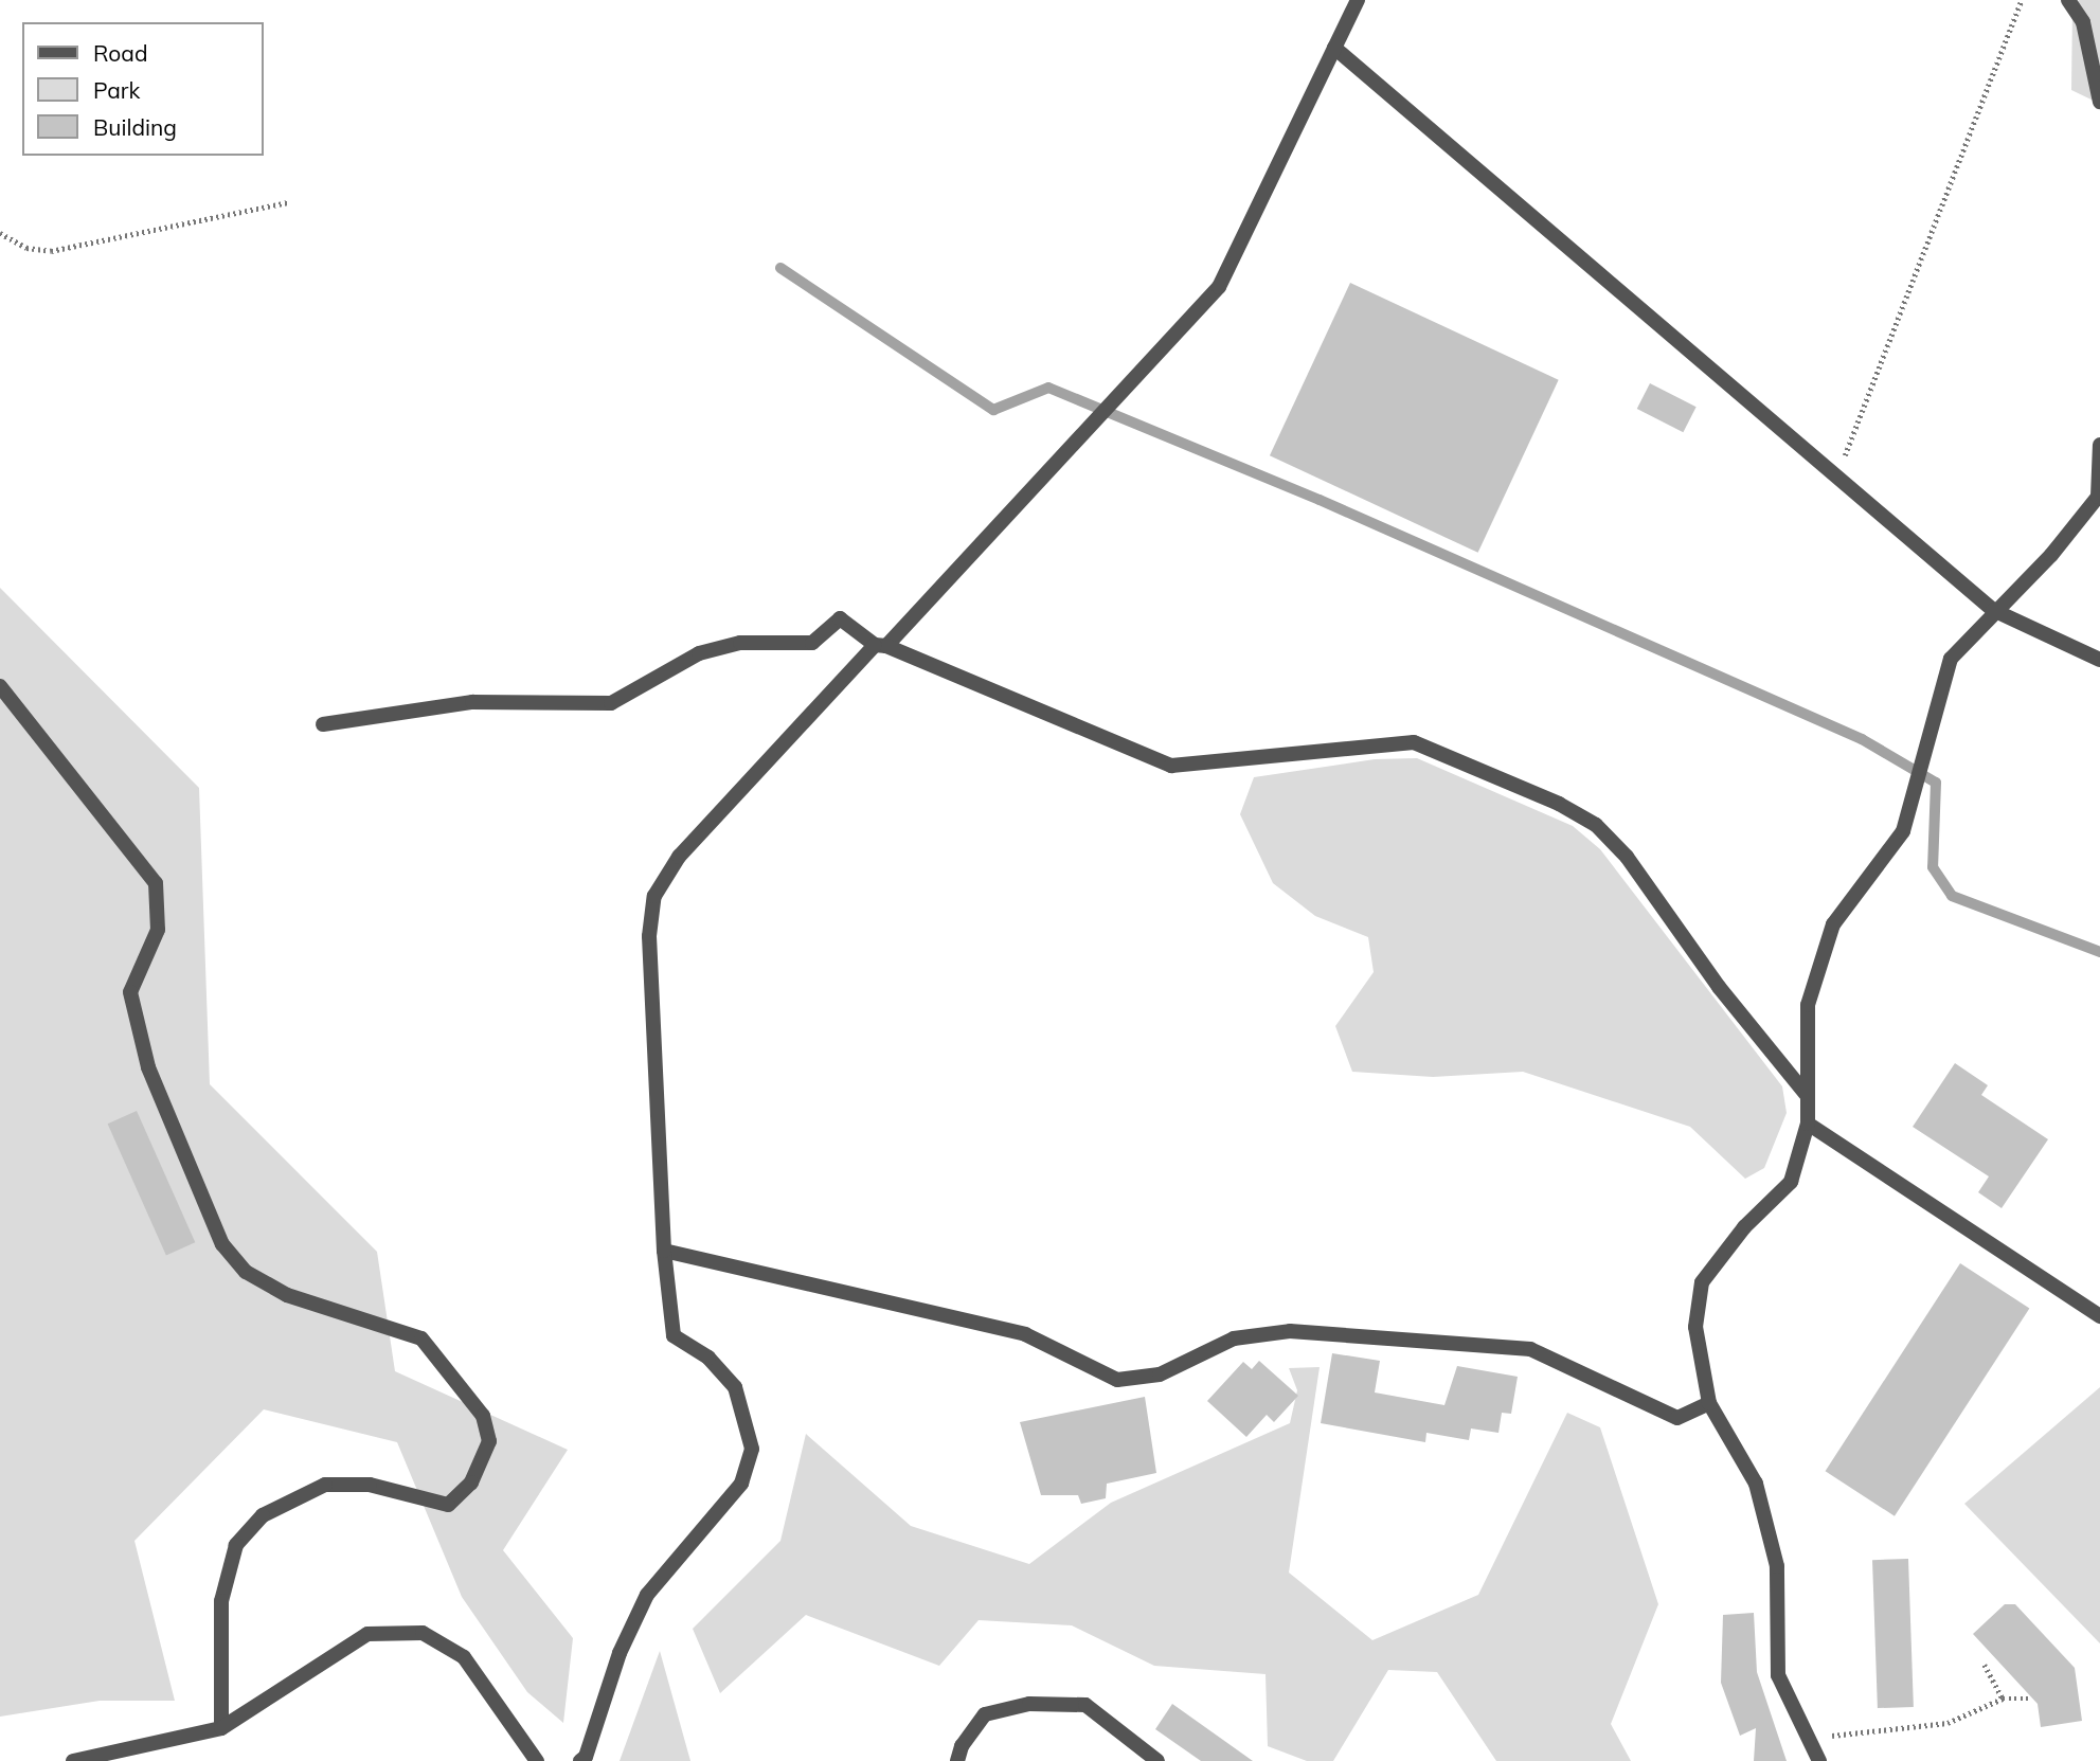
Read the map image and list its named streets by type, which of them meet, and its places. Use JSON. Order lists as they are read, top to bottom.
{
  "legend": ["Road", "Park", "Building"]
}
